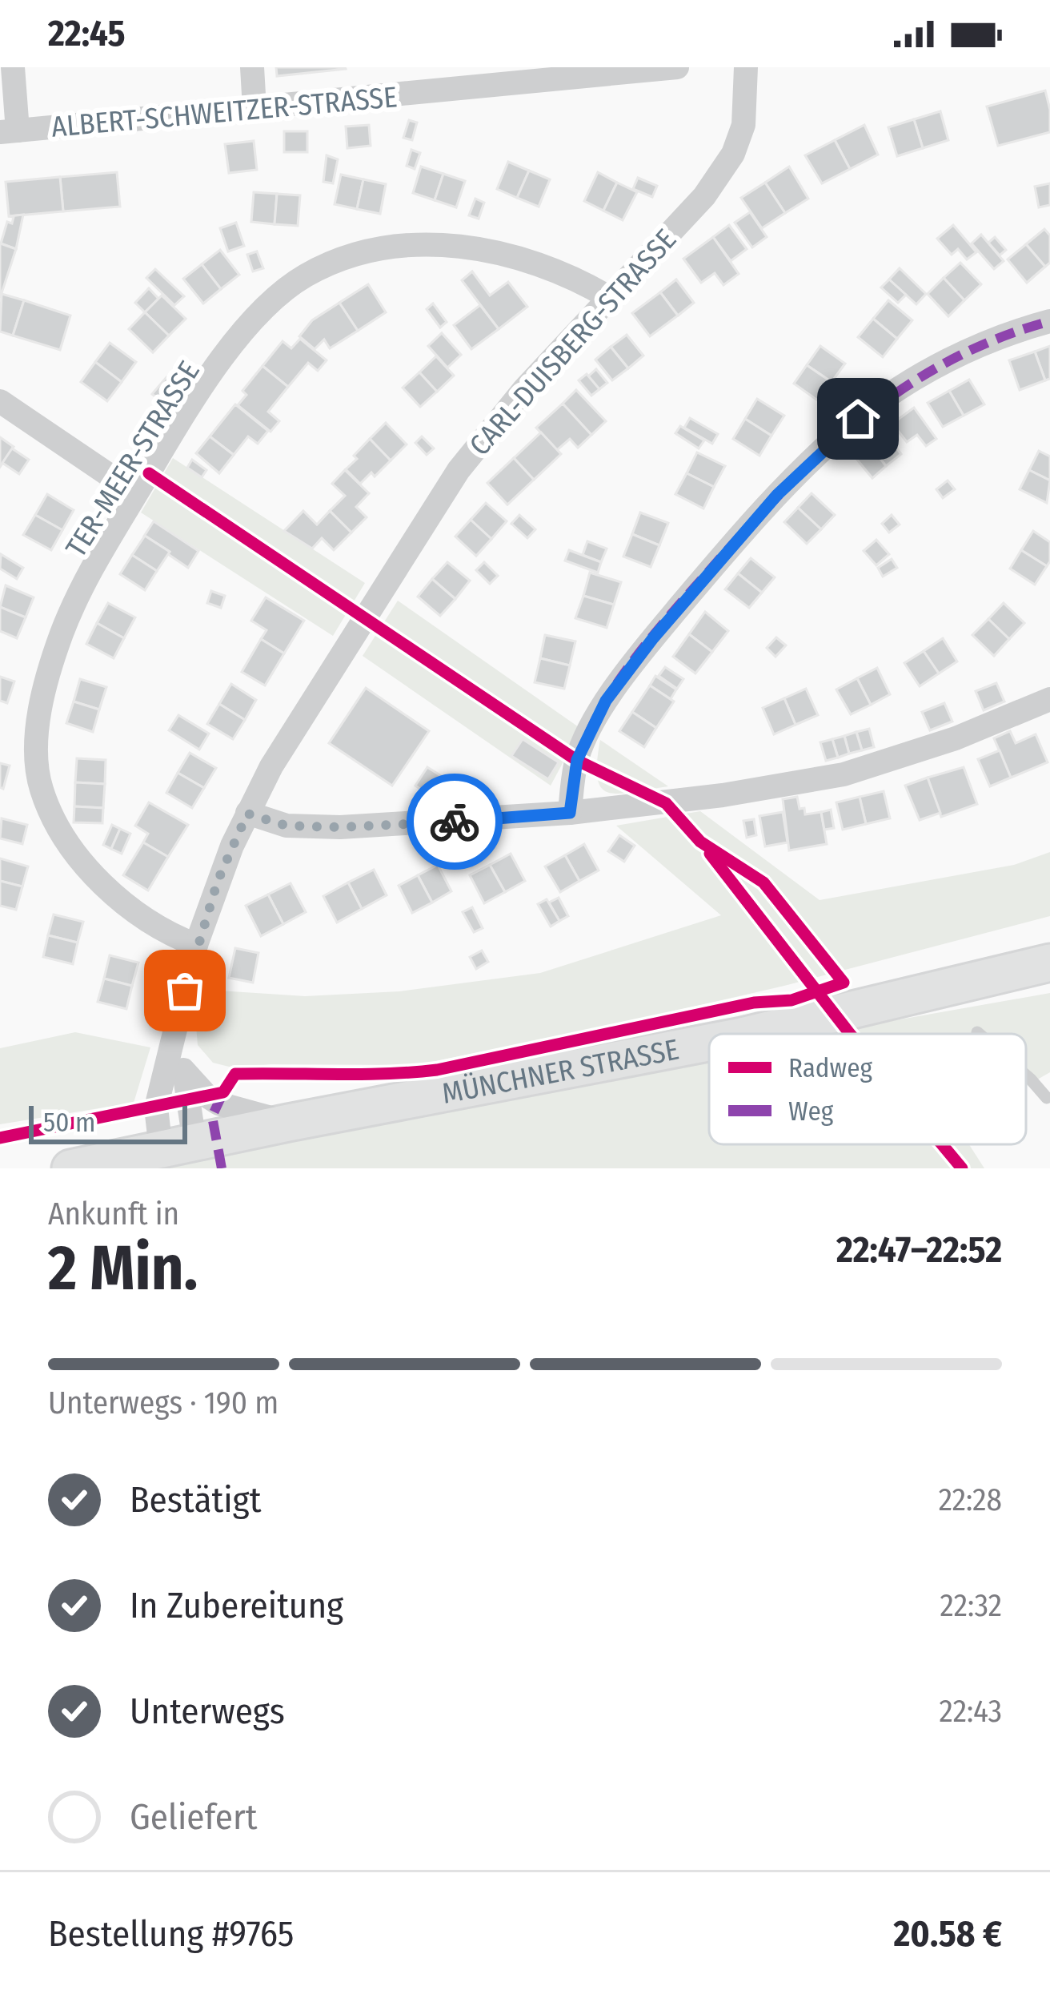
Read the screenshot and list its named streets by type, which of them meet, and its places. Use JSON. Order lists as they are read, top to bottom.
{
  "streets": {
    "main road": ["MÜNCHNER STRASSE"],
    "street": ["ALBERT-SCHWEITZER-STRASSE", "CARL-DUISBERG-STRASSE", "TER-MEER-STRASSE"]
  },
  "crossings": [
    ["CARL-DUISBERG-STRASSE", "TER-MEER-STRASSE"],
    ["CARL-DUISBERG-STRASSE", "MÜNCHNER STRASSE"]
  ],
  "legend": ["Radweg", "Weg"],
  "scale_bar": "50 m",
  "page": {
    "status": "22:45",
    "scale": "50 m",
    "heading": ["2 Min.", "Ankunft in", "22:47–22:52"],
    "panel": ["Bestellung #9765", "20.58 €"],
    "bar": "Unterwegs · 190 m",
    "list": [
      ["Bestätigt", "22:28"],
      ["In Zubereitung", "22:32"],
      ["Unterwegs", "22:43"],
      "Geliefert"
    ]
  }
}
